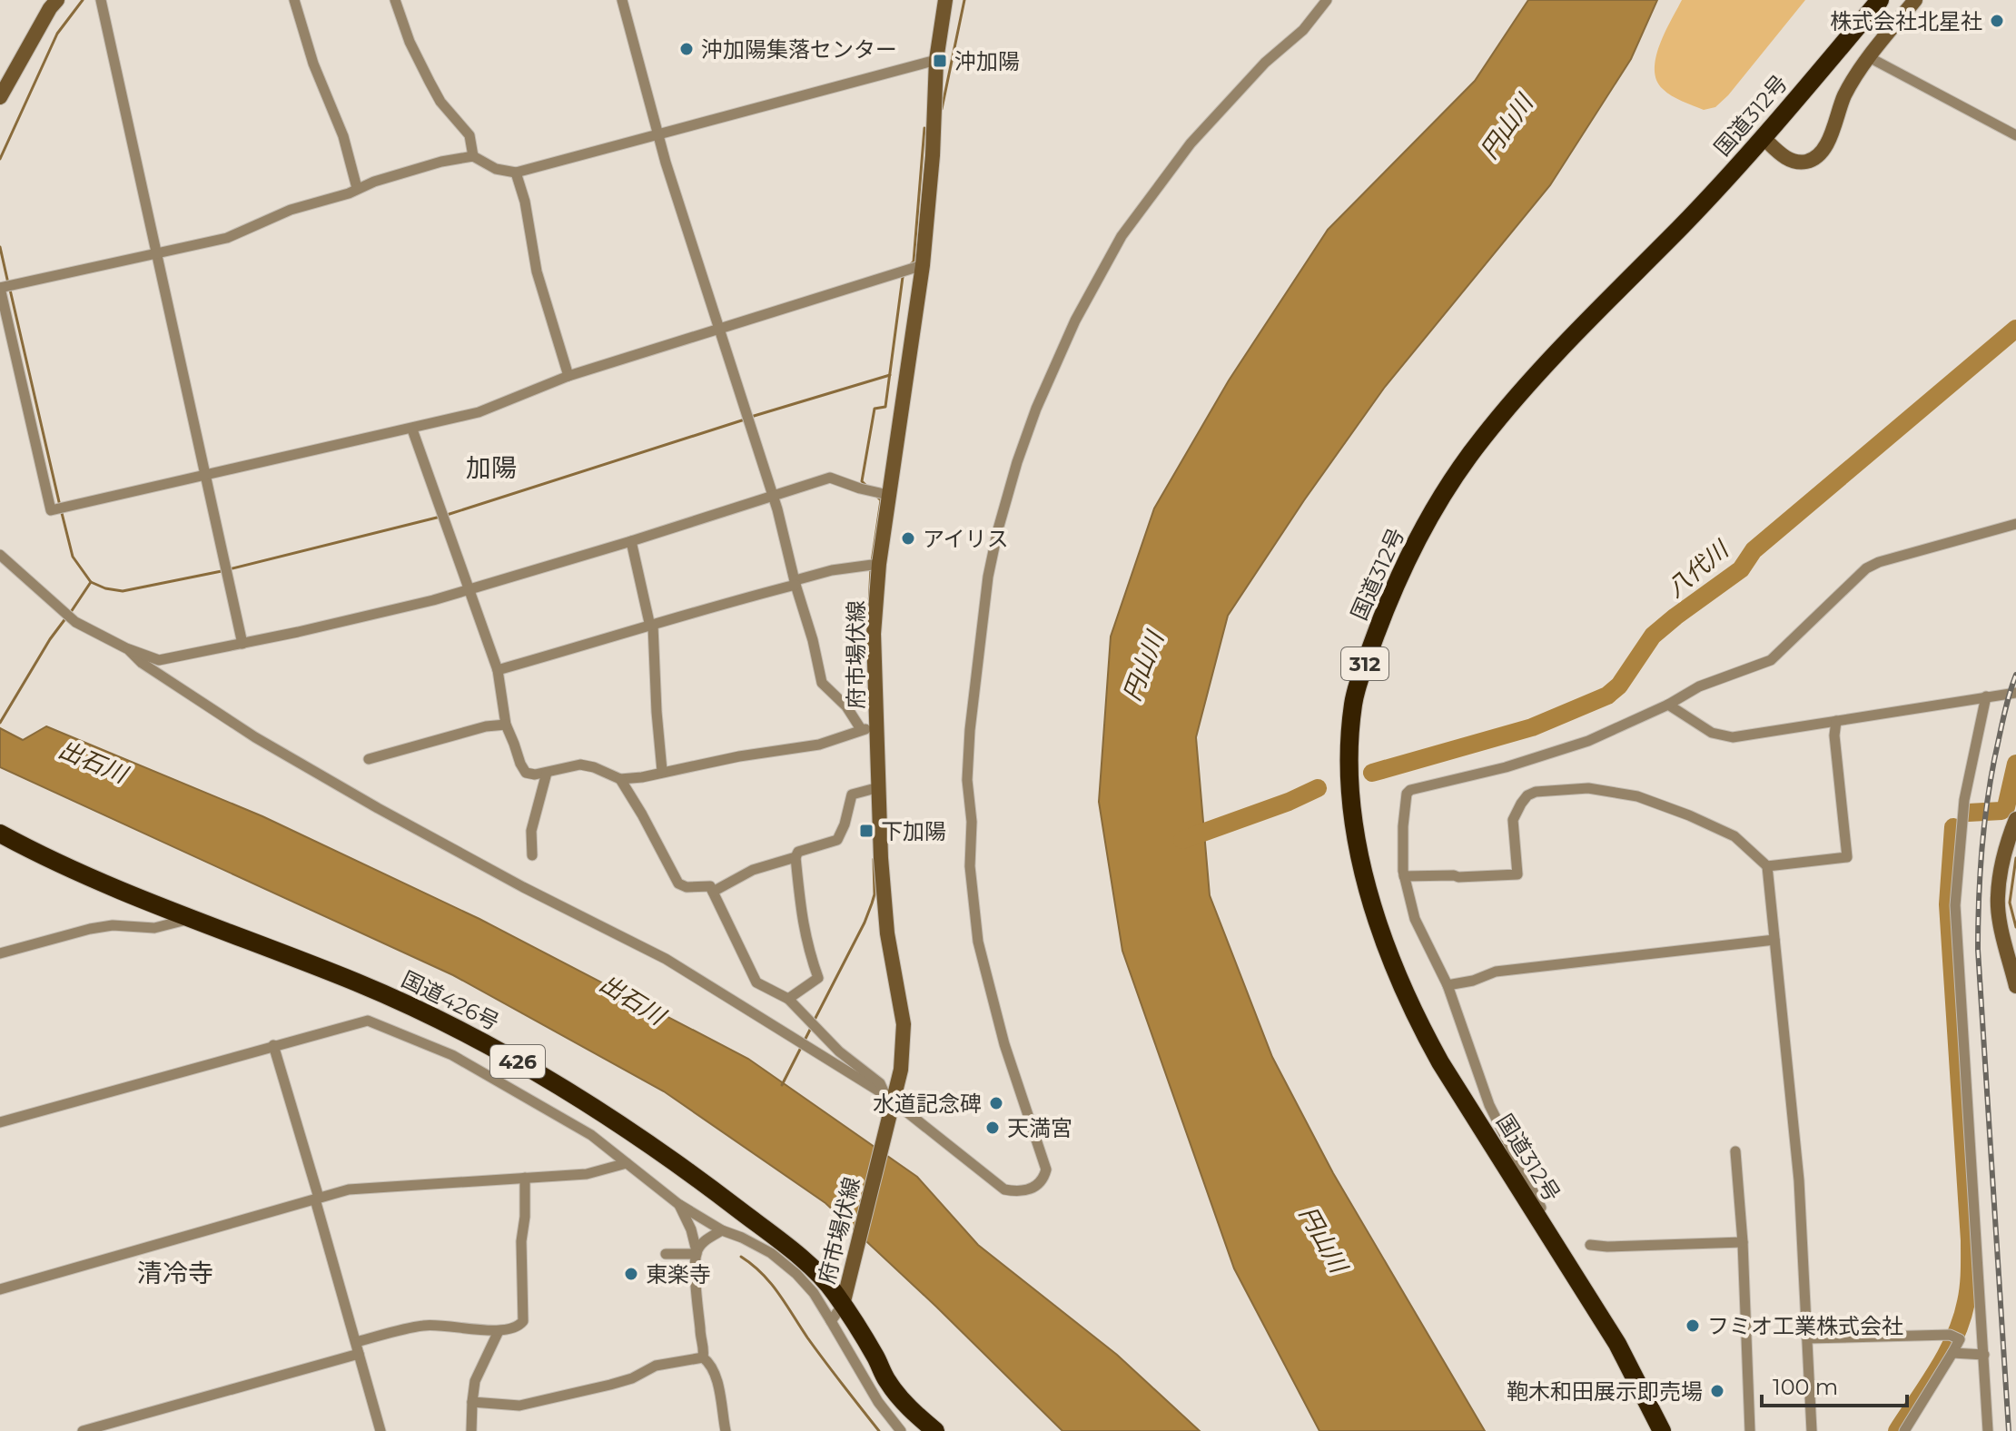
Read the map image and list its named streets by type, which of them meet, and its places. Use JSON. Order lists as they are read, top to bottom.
{
  "streets": {
    "highway": [
      "国道312号",
      "312",
      "国道426号",
      "426"
    ],
    "main road": ["府市場伏線"]
  },
  "crossings": [
    ["府市場伏線", "国道426号"]
  ],
  "districts": ["加陽", "清冷寺"],
  "water": ["円山川", "八代川", "出石川"],
  "places": {
    "other": [
      "株式会社北星社",
      "沖加陽集落センター",
      "アイリス",
      "水道記念碑",
      "天満宮",
      "東楽寺",
      "フミオ工業株式会社",
      "鞄木和田展示即売場"
    ],
    "transit": ["沖加陽", "下加陽"]
  },
  "scale_bar": "100 m"
}
